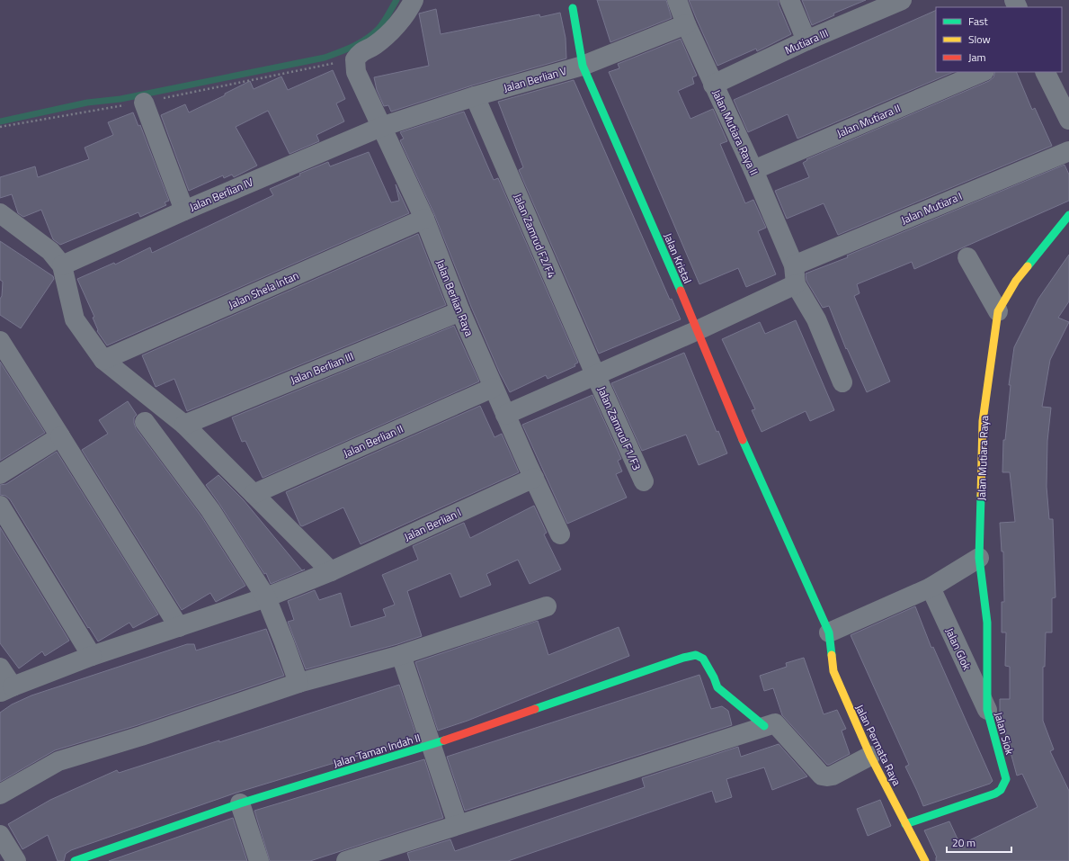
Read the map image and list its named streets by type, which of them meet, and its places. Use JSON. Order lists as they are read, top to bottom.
{
  "streets": {
    "street": [
      "Mutiara III",
      "Jalan Berlian V",
      "Jalan Mutiara II",
      "Jalan Mutiara Raya II",
      "Jalan Berlian IV",
      "Jalan Mutiara I",
      "Jalan Zamrud F2/F4",
      "Jalan Kristal",
      "Jalan Shela Intan",
      "Jalan Berlian Raya",
      "Jalan Berlian III",
      "Jalan Zamrud F1/F3",
      "Jalan Berlian II",
      "Jalan Mutiara Raya",
      "Jalan Berlian l",
      "Jalan Glok",
      "Jalan Siok",
      "Jalan Permata Raya",
      "Jalan Taman Indah II"
    ]
  },
  "crossings": [
    ["Mutiara III", "Jalan Mutiara Raya II"],
    ["Jalan Berlian V", "Jalan Mutiara Raya II"],
    ["Jalan Berlian V", "Jalan Berlian IV"],
    ["Jalan Berlian V", "Jalan Zamrud F2/F4"],
    ["Jalan Berlian V", "Jalan Kristal"],
    ["Jalan Berlian V", "Jalan Berlian Raya"],
    ["Jalan Mutiara II", "Jalan Mutiara Raya II"],
    ["Jalan Mutiara Raya II", "Jalan Mutiara I"],
    ["Jalan Berlian IV", "Jalan Berlian Raya"],
    ["Jalan Zamrud F2/F4", "Jalan Zamrud F1/F3"],
    ["Jalan Kristal", "Jalan Permata Raya"],
    ["Jalan Shela Intan", "Jalan Berlian Raya"],
    ["Jalan Berlian Raya", "Jalan Berlian III"],
    ["Jalan Berlian Raya", "Jalan Berlian II"],
    ["Jalan Berlian Raya", "Jalan Berlian l"],
    ["Jalan Mutiara Raya", "Jalan Siok"],
    ["Jalan Glok", "Jalan Siok"],
    ["Jalan Siok", "Jalan Permata Raya"]
  ],
  "legend": ["Fast", "Slow", "Jam"],
  "scale_bar": "20 m"
}
